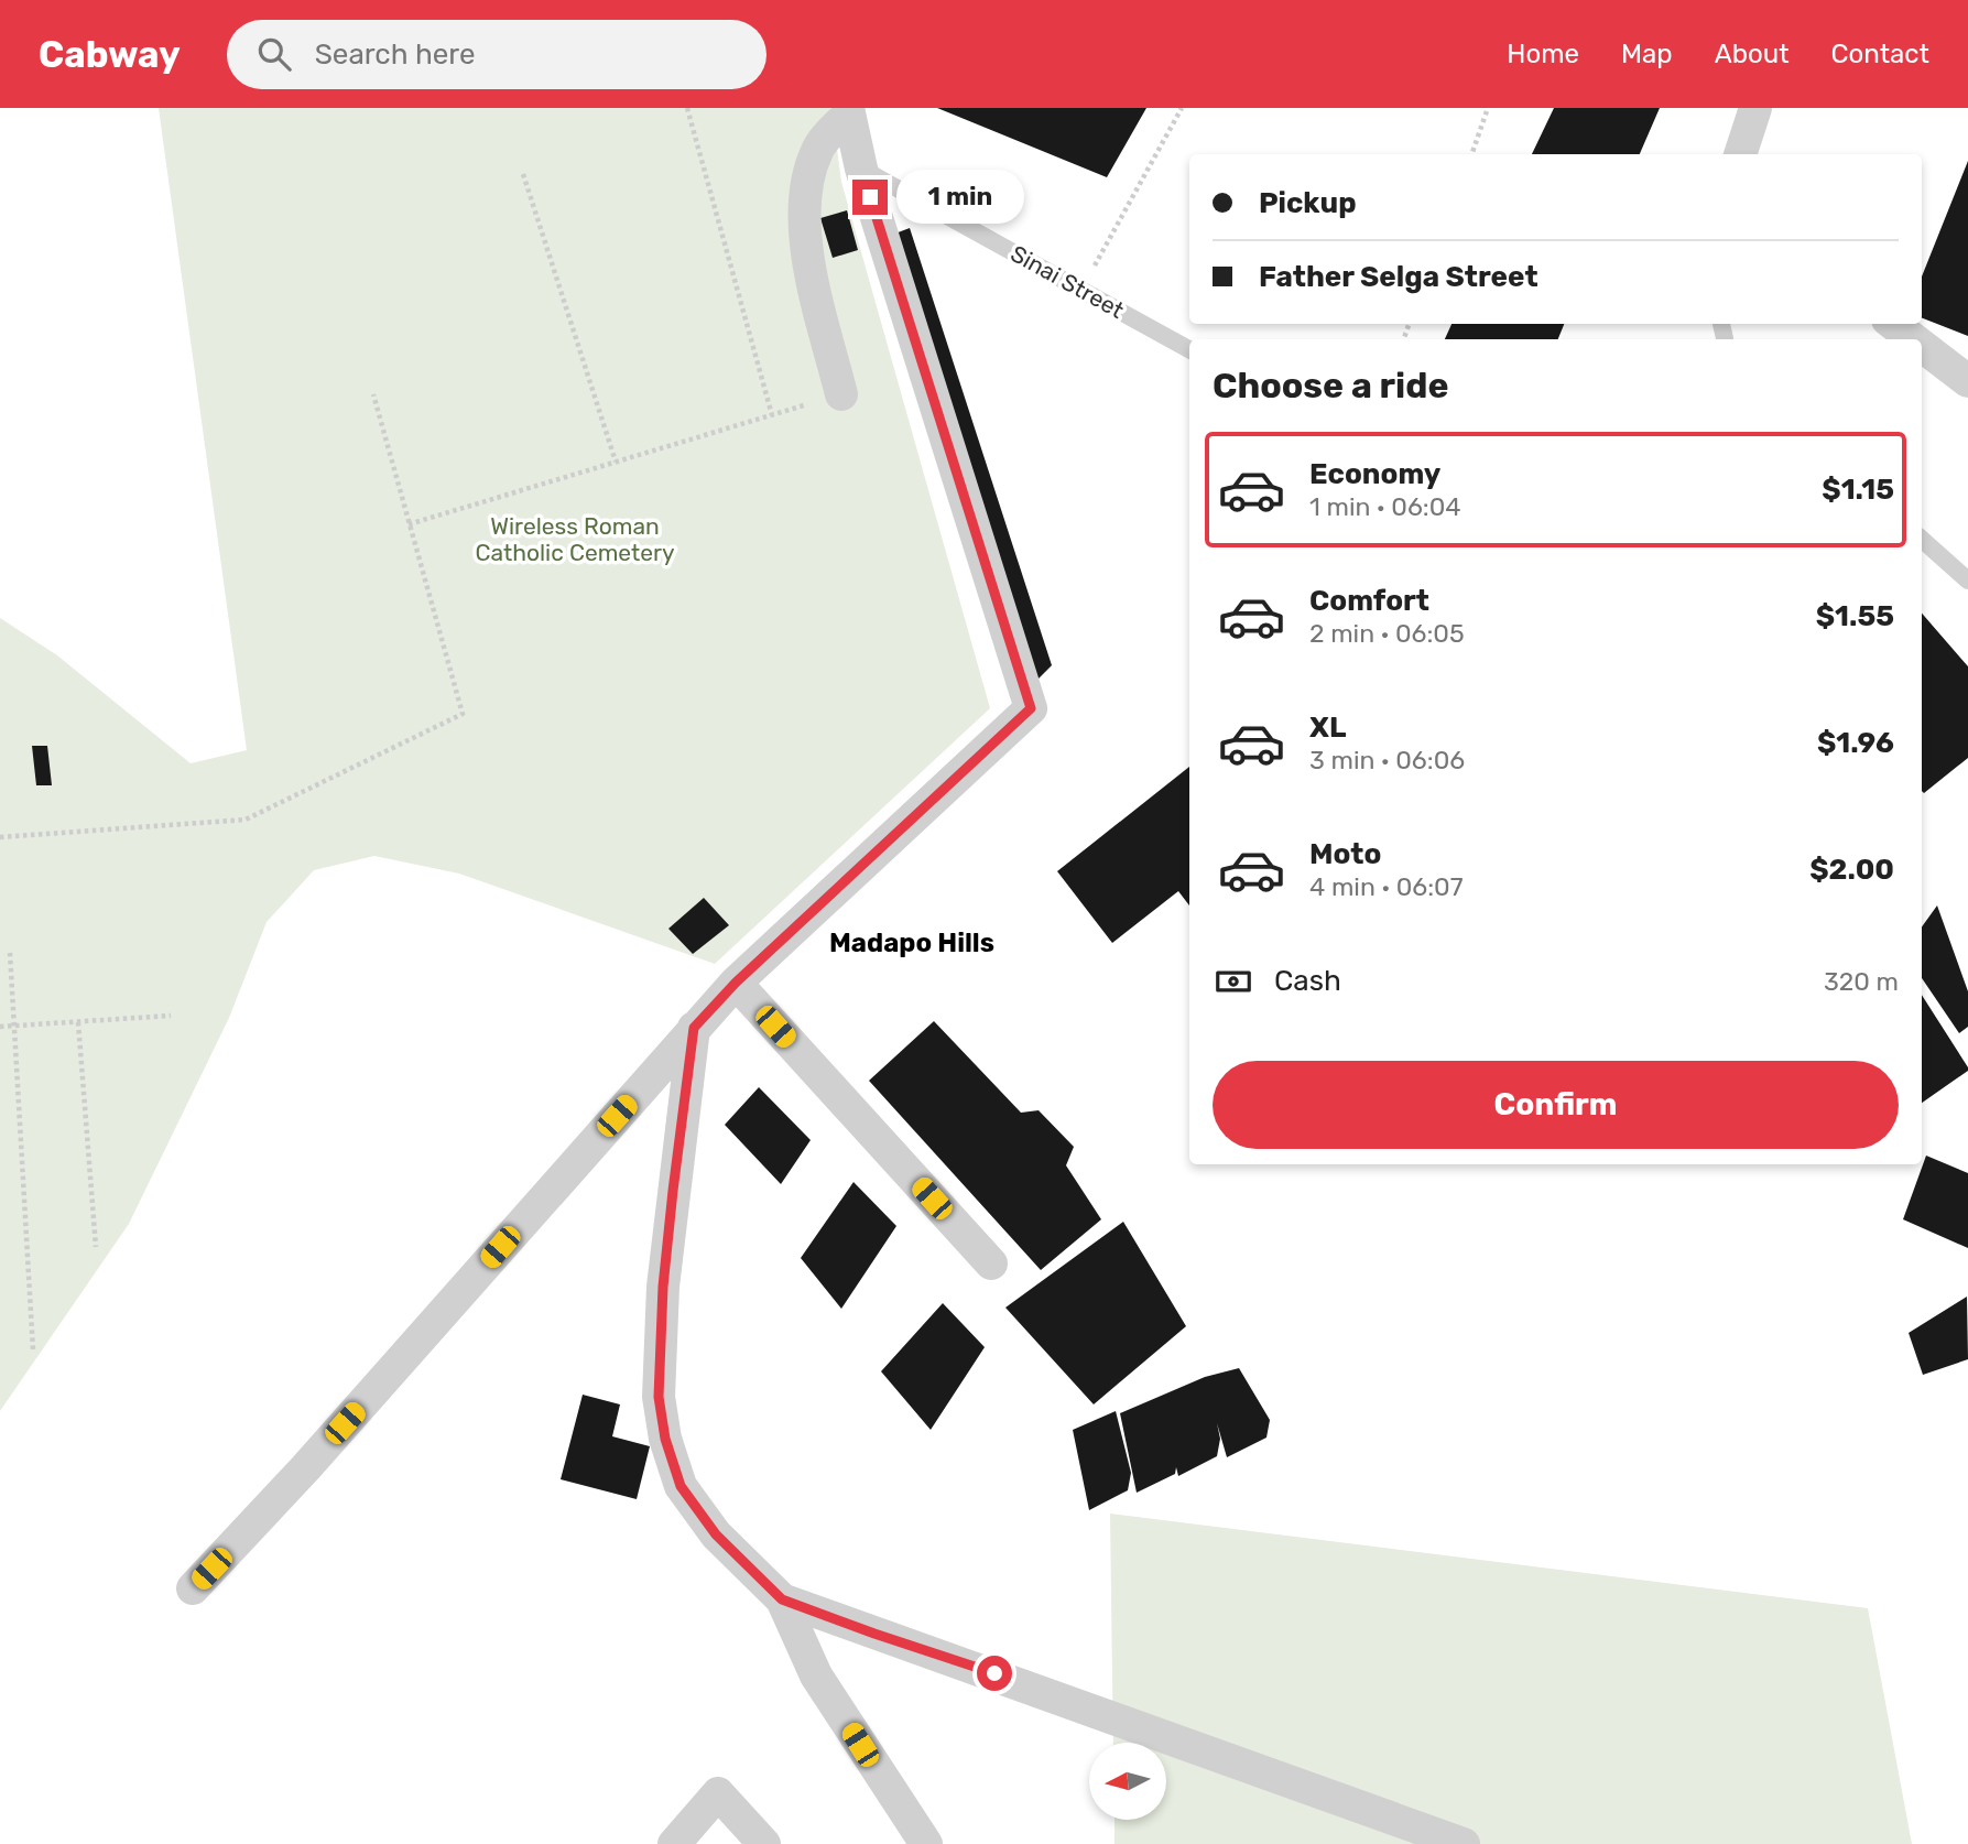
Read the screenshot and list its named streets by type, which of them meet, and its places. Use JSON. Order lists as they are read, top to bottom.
{
  "streets": {
    "lane": ["Sinai Street"]
  },
  "districts": ["Madapo Hills"],
  "parks": ["Wireless Roman Catholic Cemetery"],
  "north": "left",
  "page": {
    "header": "Cabway",
    "search": "Search here",
    "nav": [
      "Home",
      "Map",
      "About",
      "Contact"
    ],
    "banner": ["Pickup", "Father Selga Street"],
    "bubble": "1 min",
    "heading": "Choose a ride",
    "list": [
      {
        "name": "Economy",
        "note": "1 min · 06:04",
        "value": "$1.15"
      },
      {
        "name": "Comfort",
        "note": "2 min · 06:05",
        "value": "$1.55"
      },
      {
        "name": "XL",
        "note": "3 min · 06:06",
        "value": "$1.96"
      },
      {
        "name": "Moto",
        "note": "4 min · 06:07",
        "value": "$2.00"
      }
    ],
    "pay": ["Cash", "320 m"],
    "buttons": "Confirm"
  }
}
